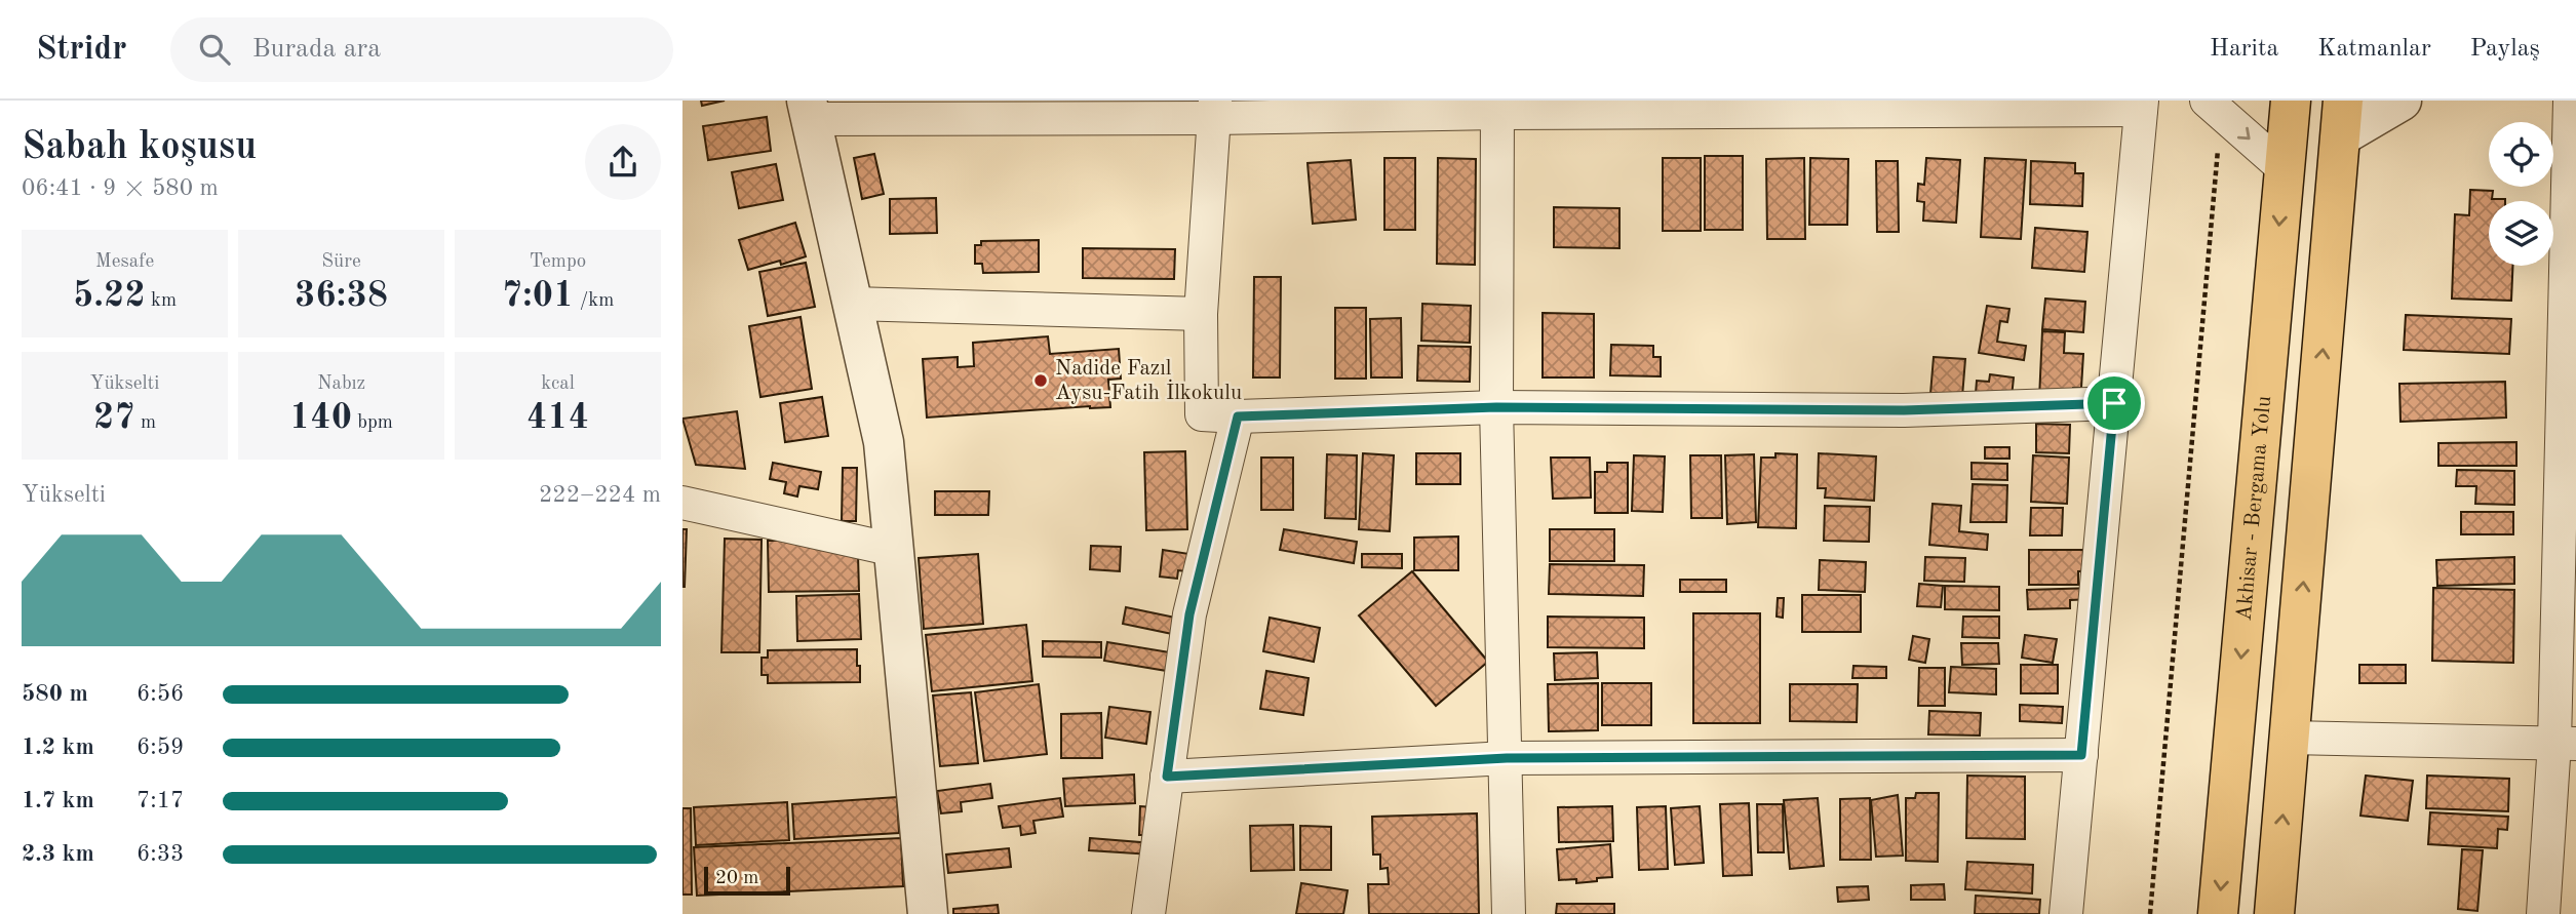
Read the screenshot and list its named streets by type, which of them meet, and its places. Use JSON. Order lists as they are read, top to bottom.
{
  "streets": {
    "main road": ["Akhisar - Bergama Yolu"]
  },
  "places": ["Nadide Fazıl Aysu-Fatih İlkokulu"],
  "scale_bar": "20 m",
  "page": {
    "header": "Stridr",
    "search": "Burada ara",
    "nav": ["Harita", "Katmanlar", "Paylaş"],
    "heading": ["Sabah koşusu", "06:41 · 9 × 580 m"],
    "stats": [
      ["Mesafe", "5.22 km"],
      ["Süre", "36:38"],
      ["Tempo", "7:01 /km"],
      ["Yükselti", "27 m"],
      ["Nabız", "140 bpm"],
      ["kcal", "414"]
    ],
    "chart": ["Yükselti", "222–224 m"],
    "list": [
      {
        "name": "580 m",
        "note": "6:56"
      },
      {
        "name": "1.2 km",
        "note": "6:59"
      },
      {
        "name": "1.7 km",
        "note": "7:17"
      },
      {
        "name": "2.3 km",
        "note": "6:33"
      }
    ],
    "scale": "20 m"
  }
}
